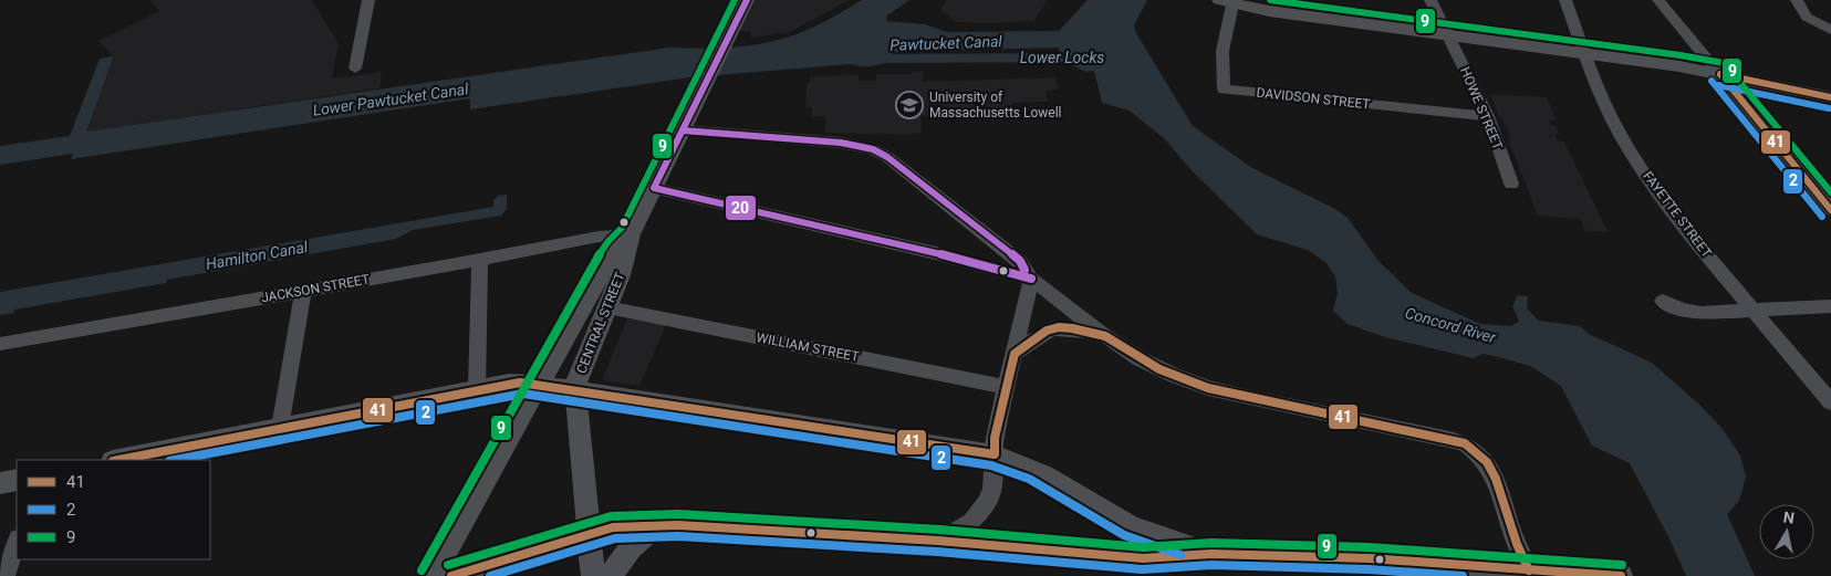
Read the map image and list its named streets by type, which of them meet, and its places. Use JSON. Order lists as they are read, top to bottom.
{
  "streets": {
    "main road": ["CENTRAL STREET"],
    "street": [
      "DAVIDSON STREET",
      "HOWE STREET",
      "FAYETTE STREET",
      "JACKSON STREET",
      "WILLIAM STREET"
    ]
  },
  "crossings": [
    ["DAVIDSON STREET", "HOWE STREET"],
    ["JACKSON STREET", "CENTRAL STREET"],
    ["CENTRAL STREET", "WILLIAM STREET"]
  ],
  "water": [
    "Pawtucket Canal",
    "Lower Locks",
    "Lower Pawtucket Canal",
    "Hamilton Canal",
    "Concord River"
  ],
  "places": {
    "school or university": ["University of Massachusetts Lowell"]
  },
  "lines": [
    "transit line 9",
    "transit line 20",
    "transit line 41",
    "transit line 2"
  ],
  "legend": ["41", "2", "9"],
  "north": "top"
}
